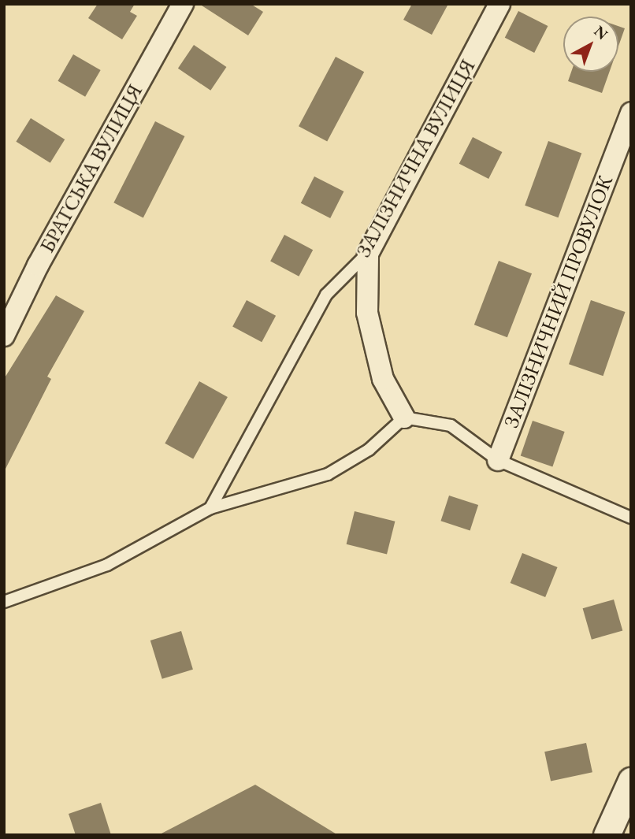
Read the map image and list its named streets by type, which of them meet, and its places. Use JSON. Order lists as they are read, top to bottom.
{
  "streets": {
    "street": ["ЗАЛІЗНИЧНА ВУЛИЦЯ", "БРАТСЬКА ВУЛИЦЯ", "ЗАЛІЗНИЧНИЙ ПРОВУЛОК"]
  },
  "north": "top right"
}
